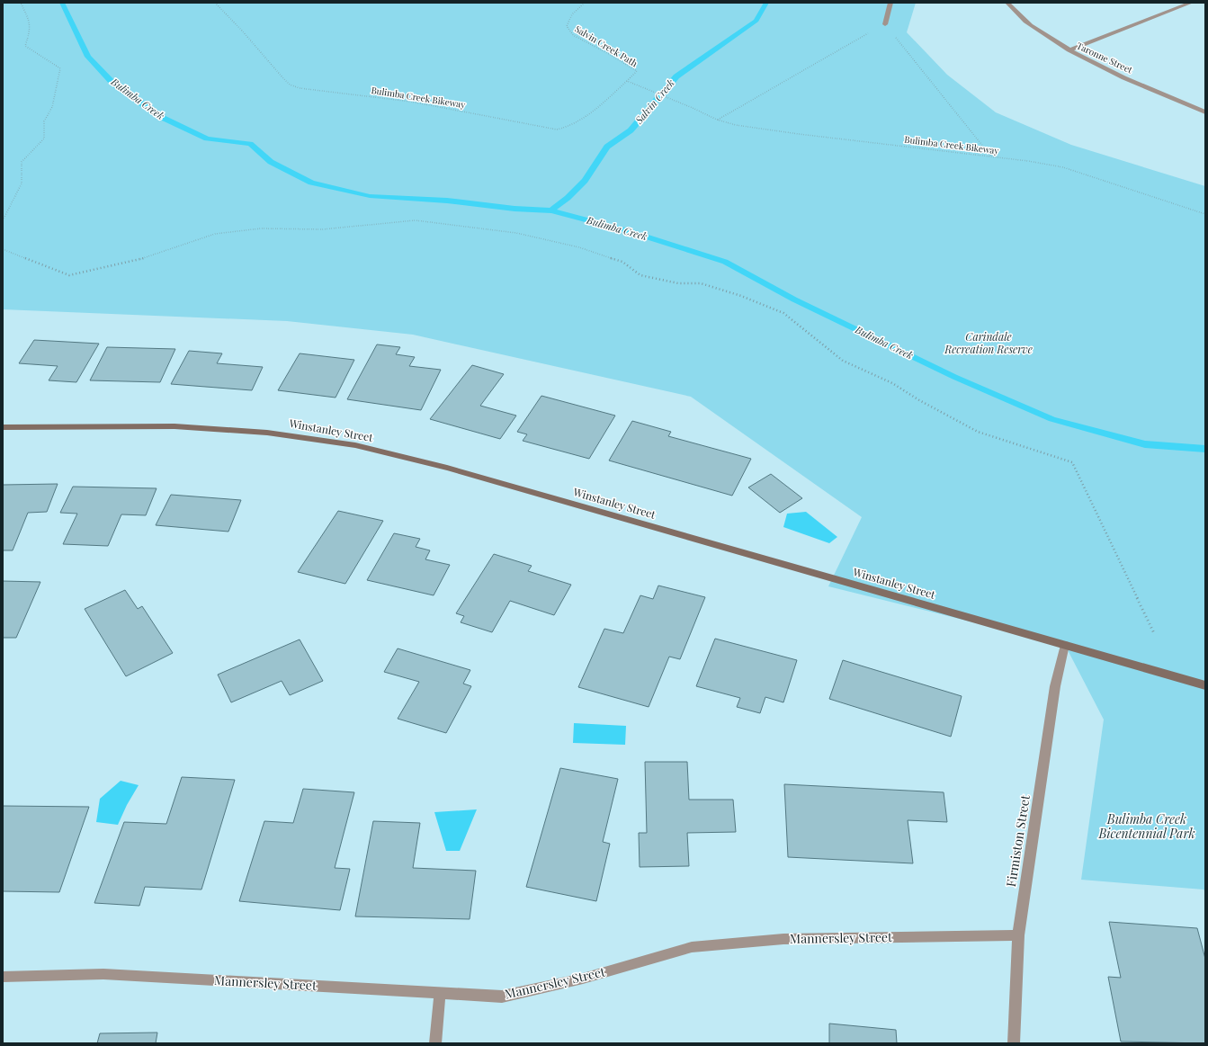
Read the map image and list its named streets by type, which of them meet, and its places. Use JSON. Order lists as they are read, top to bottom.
{
  "streets": {
    "street": [
      "Taronne Street",
      "Winstanley Street",
      "Firmiston Street",
      "Mannersley Street"
    ],
    "path": ["Salvin Creek Path", "Bulimba Creek Bikeway"]
  },
  "crossings": [
    ["Salvin Creek Path", "Bulimba Creek Bikeway"],
    ["Winstanley Street", "Firmiston Street"],
    ["Firmiston Street", "Mannersley Street"]
  ],
  "water": ["Bulimba Creek", "Salvin Creek"],
  "parks": ["Carindale Recreation Reserve", "Bulimba Creek Bicentennial Park"]
}
